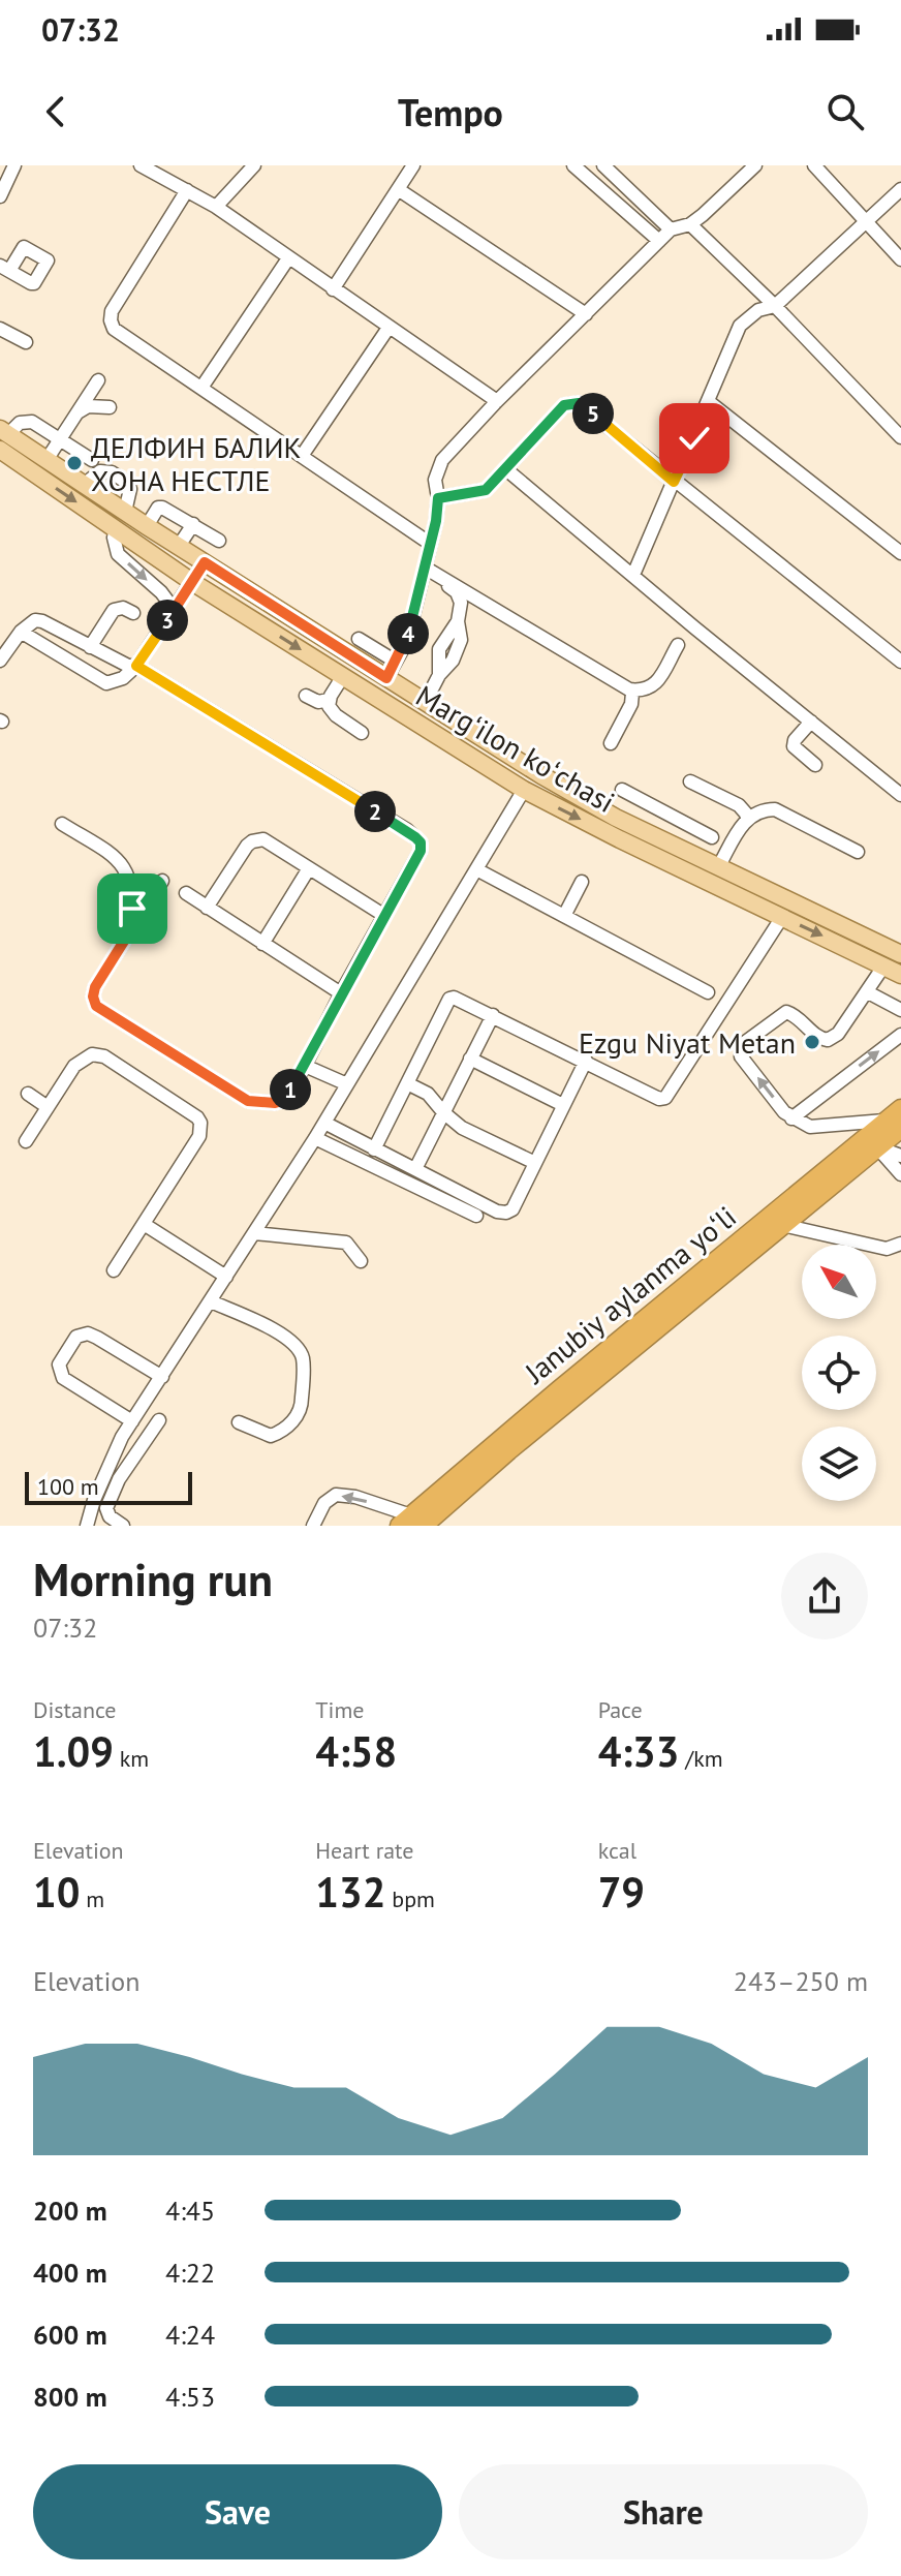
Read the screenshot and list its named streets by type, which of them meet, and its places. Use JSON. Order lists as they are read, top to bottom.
{
  "streets": {
    "highway": ["Janubiy aylanma yoʻli"],
    "main road": ["Margʻilon koʻchasi"]
  },
  "places": ["ДЕЛФИН БАЛИК ХОНА НЕСТЛЕ", "Ezgu Niyat Metan"],
  "scale_bar": "100 m",
  "north": "top left",
  "page": {
    "status": "07:32",
    "header": "Tempo",
    "pins": [
      "5",
      "3",
      "4",
      "2",
      "1"
    ],
    "scale": "100 m",
    "heading": ["Morning run", "07:32"],
    "stats": [
      ["Distance", "1.09 km"],
      ["Time", "4:58"],
      ["Pace", "4:33 /km"],
      ["Elevation", "10 m"],
      ["Heart rate", "132 bpm"],
      ["kcal", "79"]
    ],
    "chart": ["Elevation", "243–250 m"],
    "list": [
      {
        "name": "200 m",
        "note": "4:45"
      },
      {
        "name": "400 m",
        "note": "4:22"
      },
      {
        "name": "600 m",
        "note": "4:24"
      },
      {
        "name": "800 m",
        "note": "4:53"
      }
    ],
    "buttons": ["Save", "Share"]
  }
}
